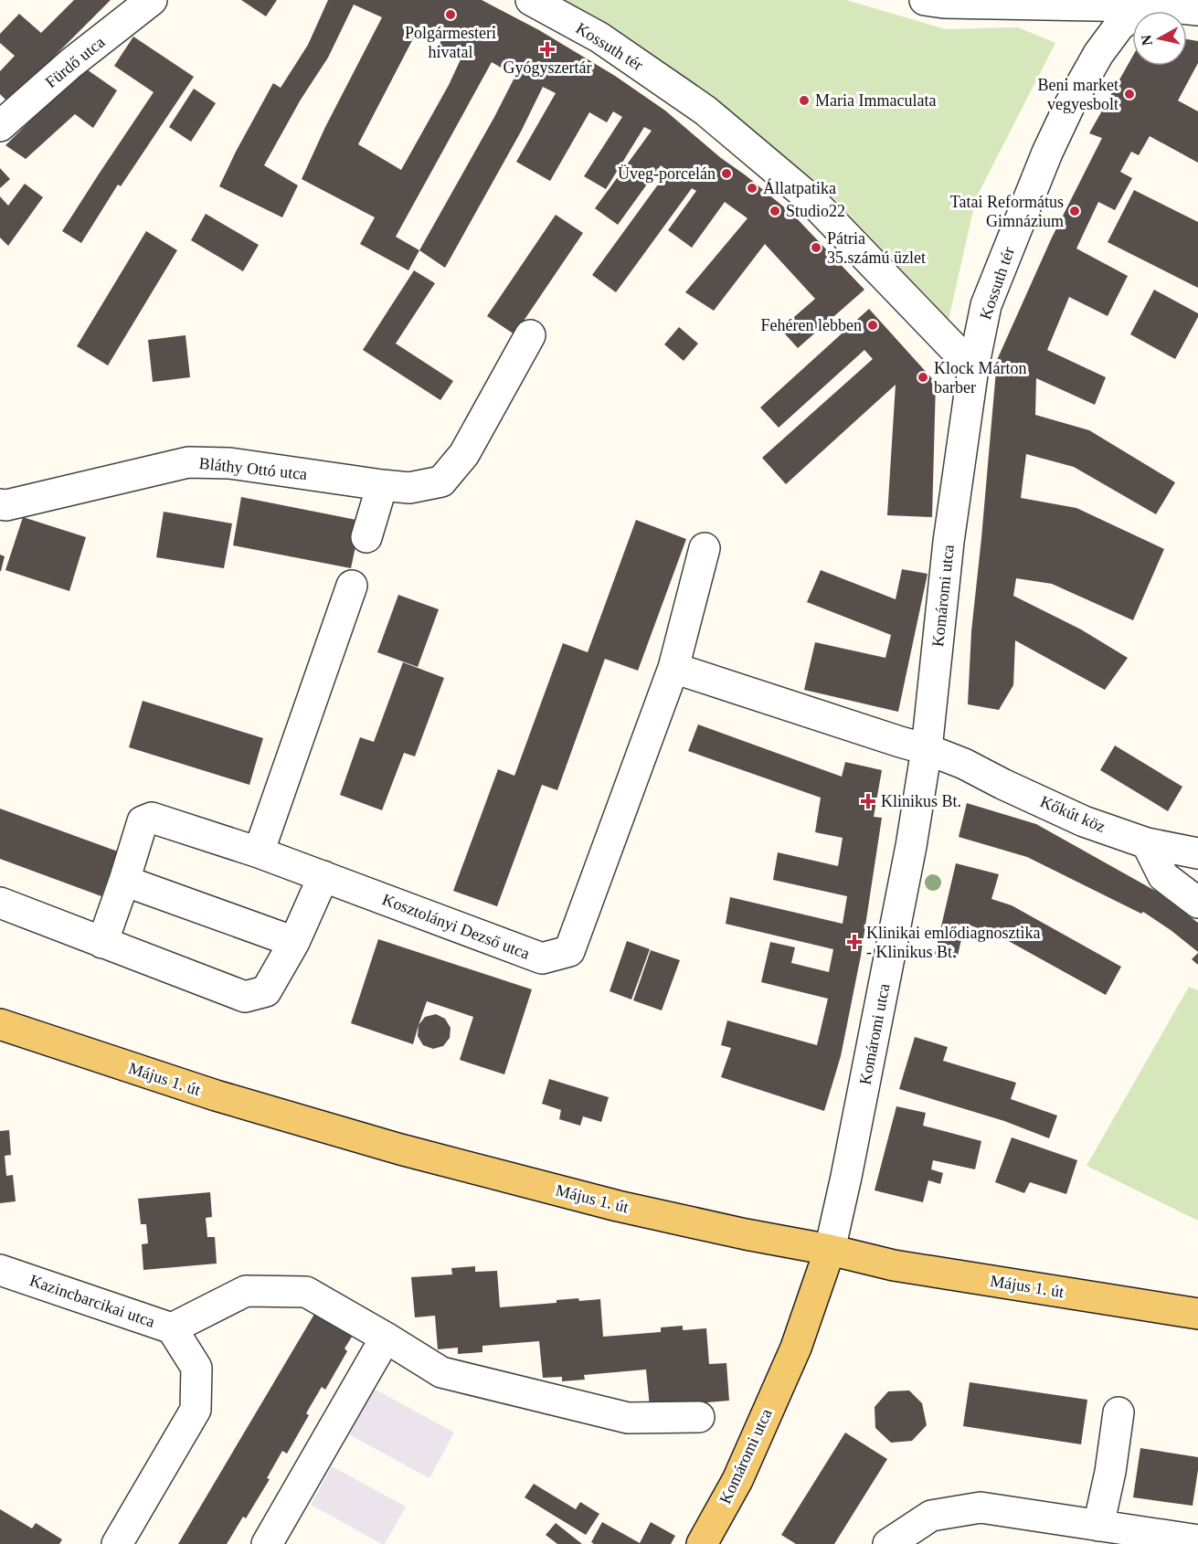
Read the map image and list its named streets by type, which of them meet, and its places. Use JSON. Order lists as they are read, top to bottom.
{
  "streets": {
    "main road": ["Komáromi utca", "Május 1. út"],
    "street": [
      "Kossuth tér",
      "Fürdő utca",
      "Bláthy Ottó utca",
      "Kőkút köz",
      "Kosztolányi Dezső utca",
      "Kazincbarcikai utca"
    ]
  },
  "crossings": [
    ["Kossuth tér", "Komáromi utca"],
    ["Komáromi utca", "Kőkút köz"],
    ["Komáromi utca", "Május 1. út"]
  ],
  "places": {
    "other": [
      "Polgármesteri hivatal",
      "Beni market vegyesbolt",
      "Maria Immaculata",
      "Üveg-porcelán",
      "Állatpatika",
      "Studio22",
      "Tatai Református Gimnázium",
      "Pátria 35.számú üzlet",
      "Fehéren lebben",
      "Klock Márton barber"
    ],
    "health": ["Gyógyszertár", "Klinikus Bt.", "Klinikai emlődiagnosztika - Klinikus Bt."]
  },
  "north": "left"
}
